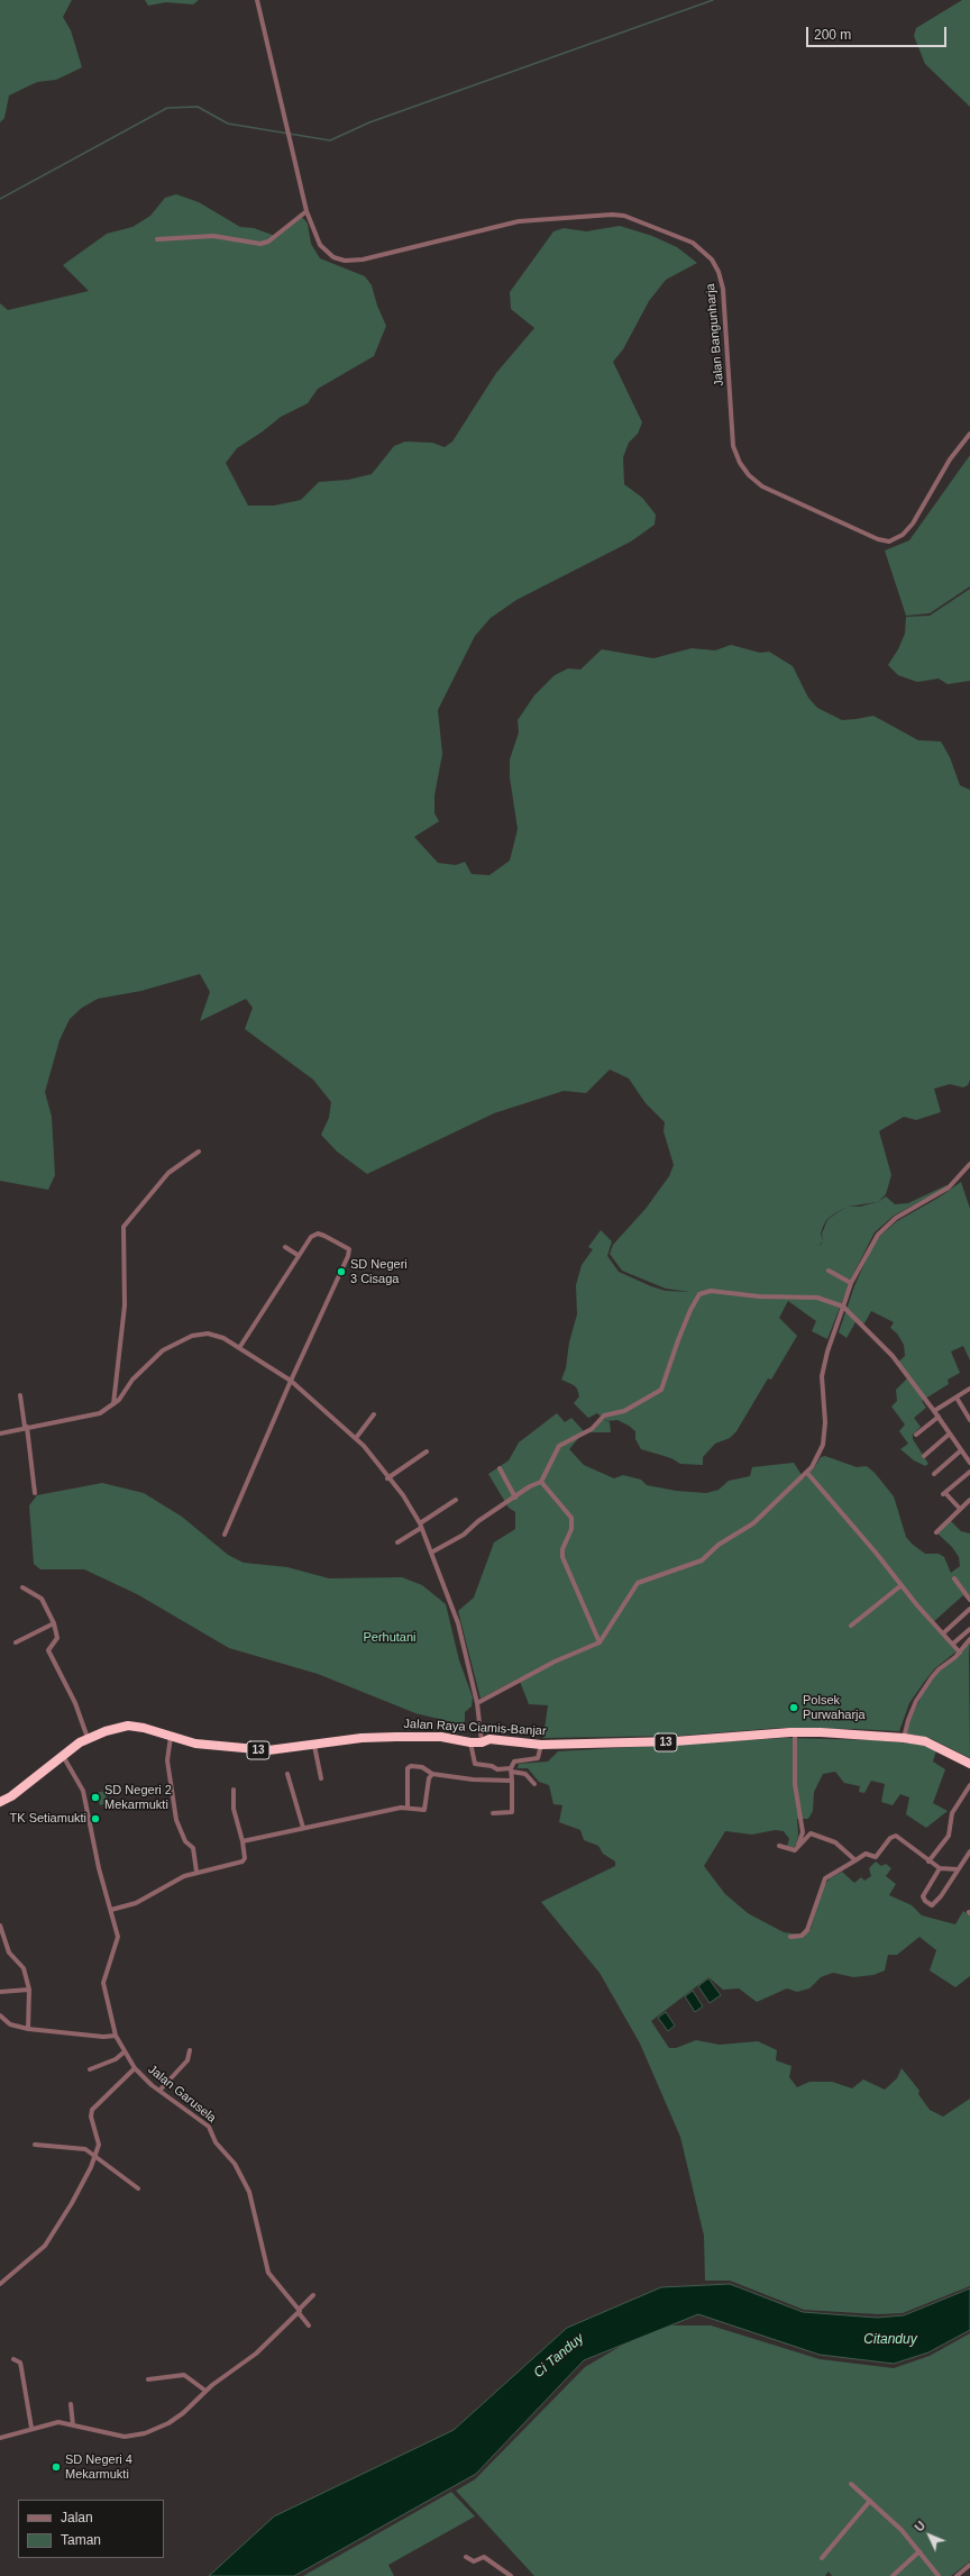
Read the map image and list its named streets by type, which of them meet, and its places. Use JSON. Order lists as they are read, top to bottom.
{
  "streets": {
    "highway": ["Jalan Raya Ciamis-Banjar", "13"],
    "street": ["Jalan Bangunharja", "Jalan Garusela"]
  },
  "crossings": [
    ["Jalan Raya Ciamis-Banjar", "Jalan Garusela"]
  ],
  "water": ["Citanduy", "Ci Tanduy"],
  "parks": ["Perhutani"],
  "places": [
    "SD Negeri 3 Cisaga",
    "Polsek Purwaharja",
    "SD Negeri 2 Mekarmukti",
    "TK Setiamukti",
    "SD Negeri 4 Mekarmukti"
  ],
  "legend": ["Jalan", "Taman"],
  "scale_bar": "200 m",
  "north": "top left"
}
